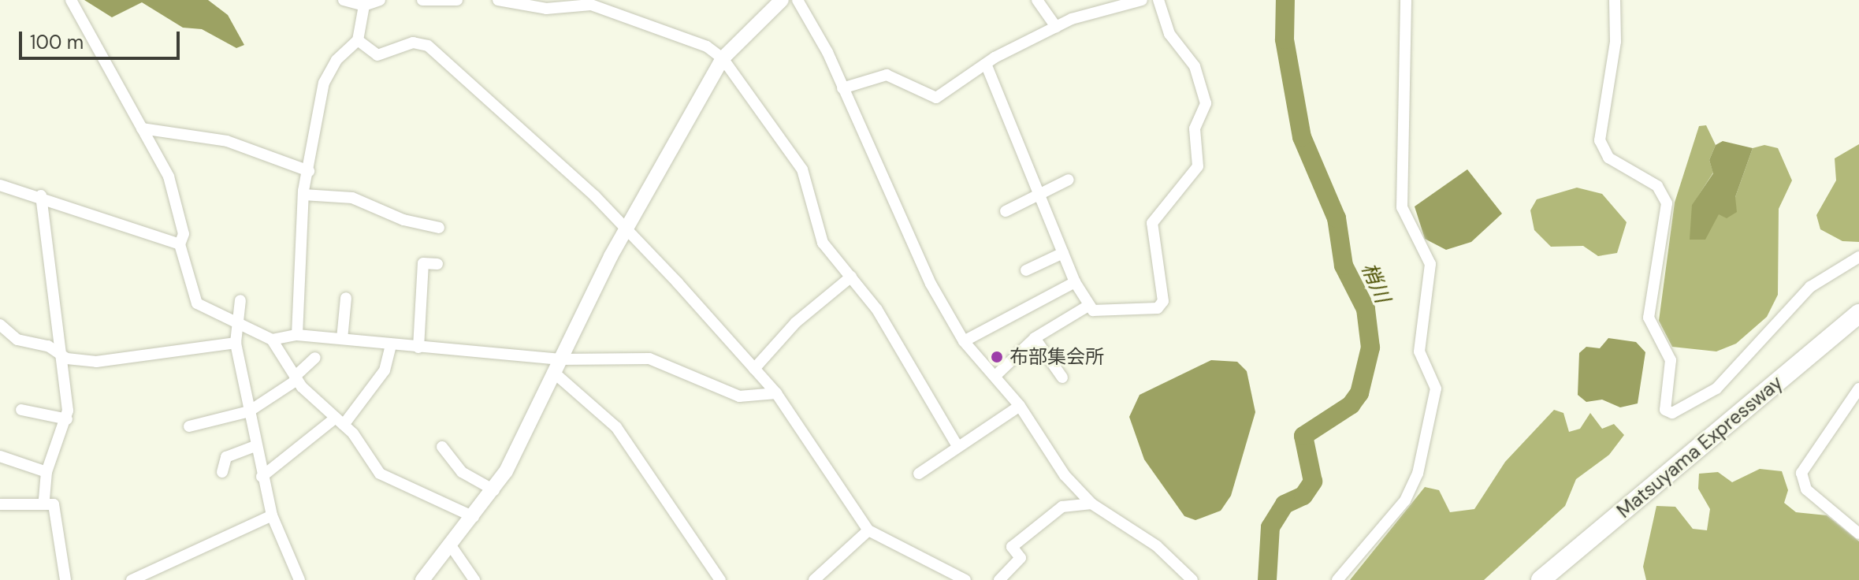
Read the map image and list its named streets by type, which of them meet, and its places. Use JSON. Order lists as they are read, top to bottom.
{
  "streets": {
    "highway": ["Matsuyama Expressway"]
  },
  "water": ["梢川"],
  "places": ["布部集会所"],
  "scale_bar": "100 m"
}
